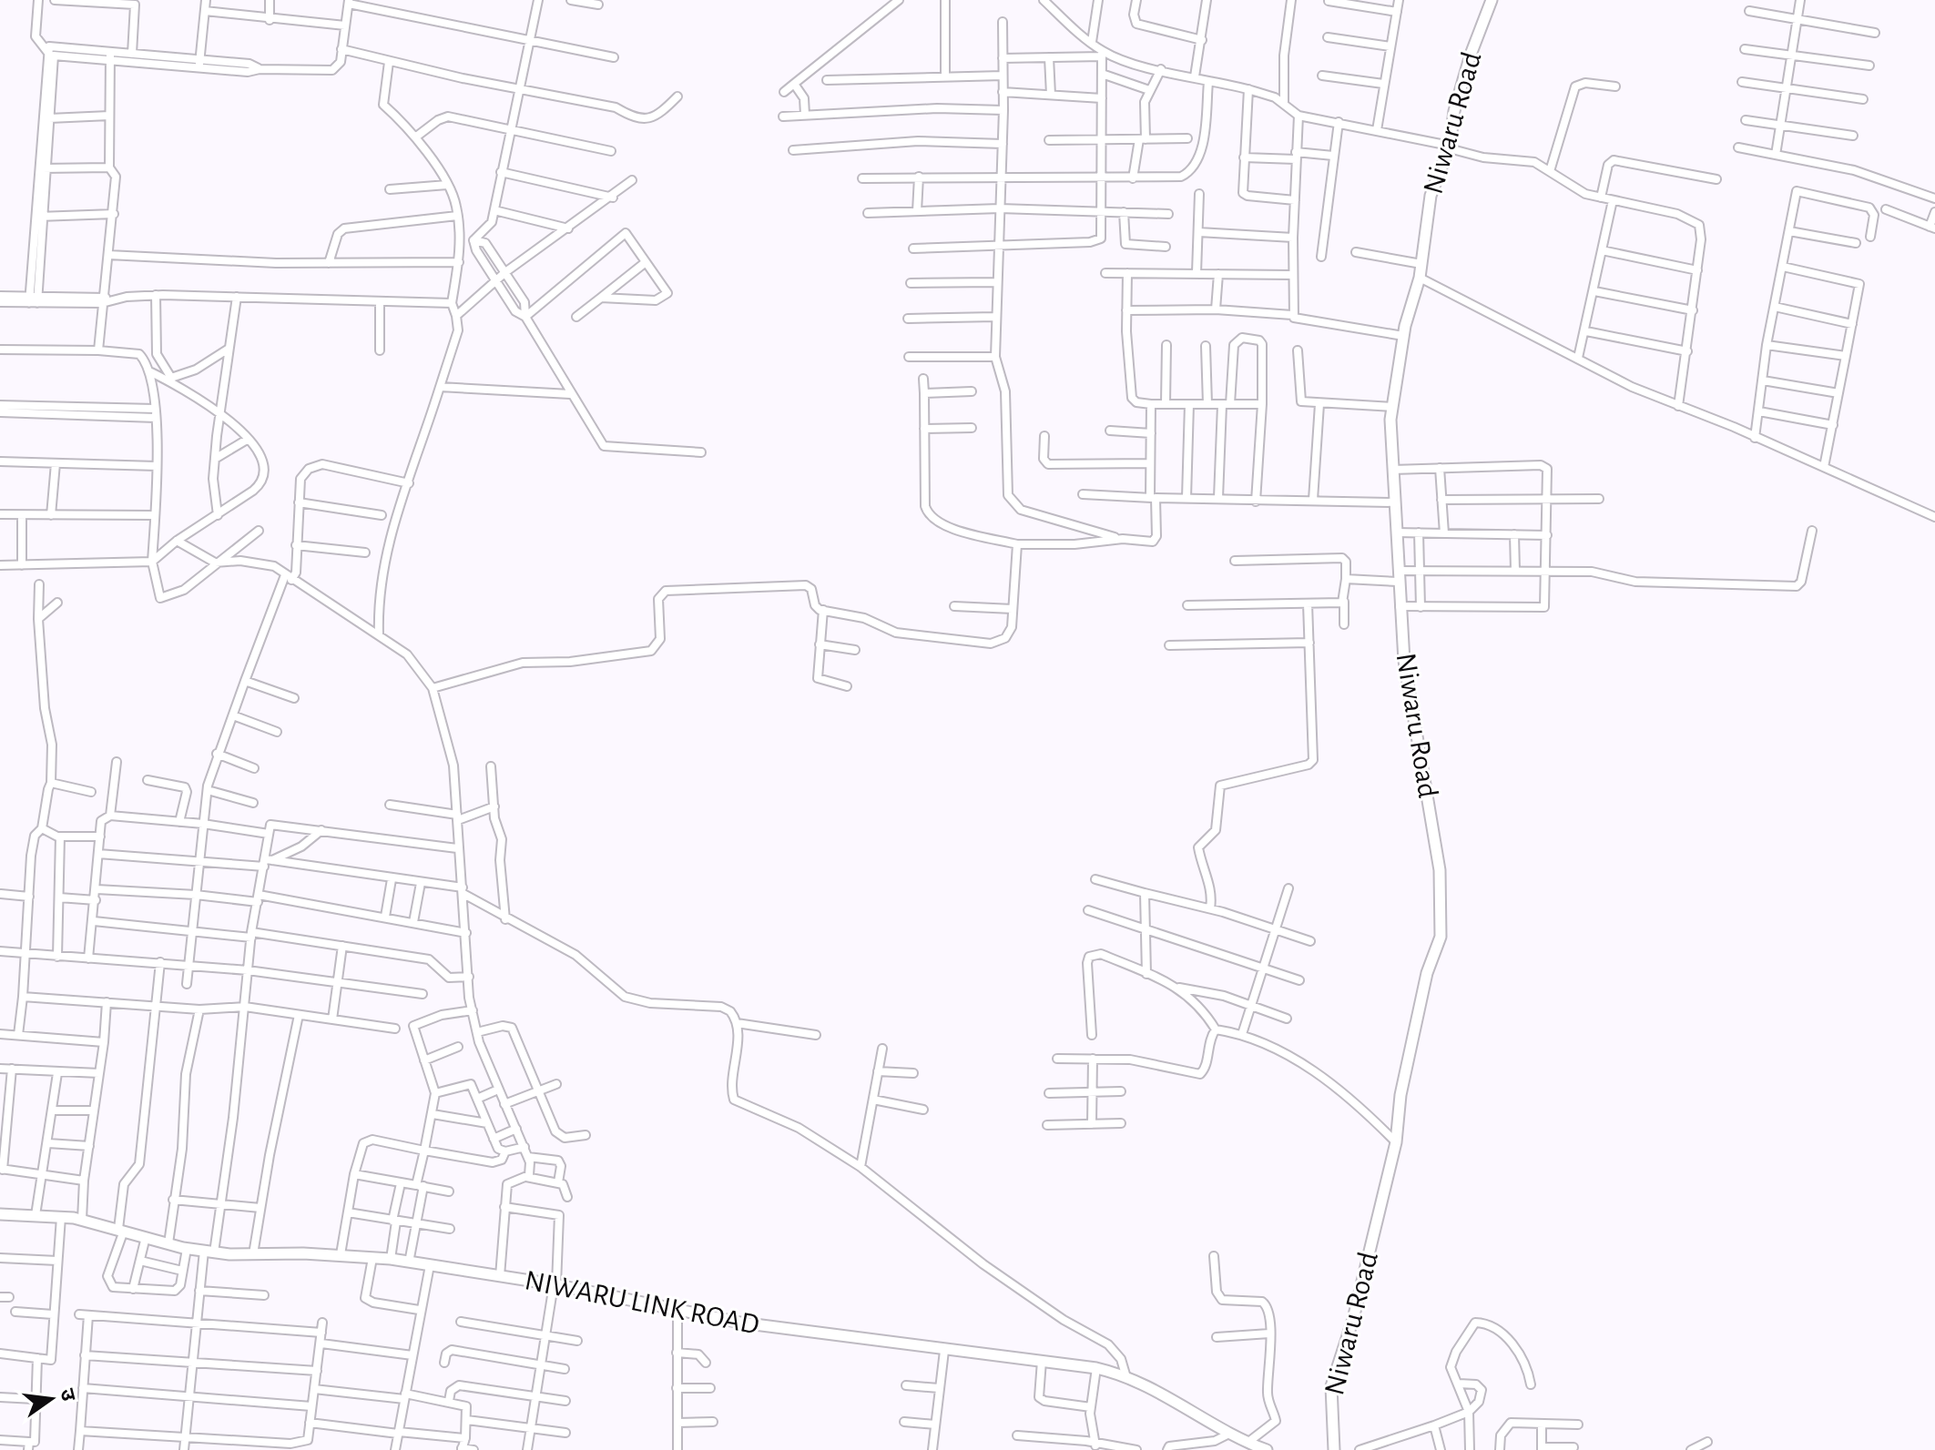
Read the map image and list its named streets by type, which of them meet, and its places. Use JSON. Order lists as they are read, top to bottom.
{
  "streets": {
    "street": ["Niwaru Road", "NIWARU LINK ROAD"]
  },
  "north": "right"
}
